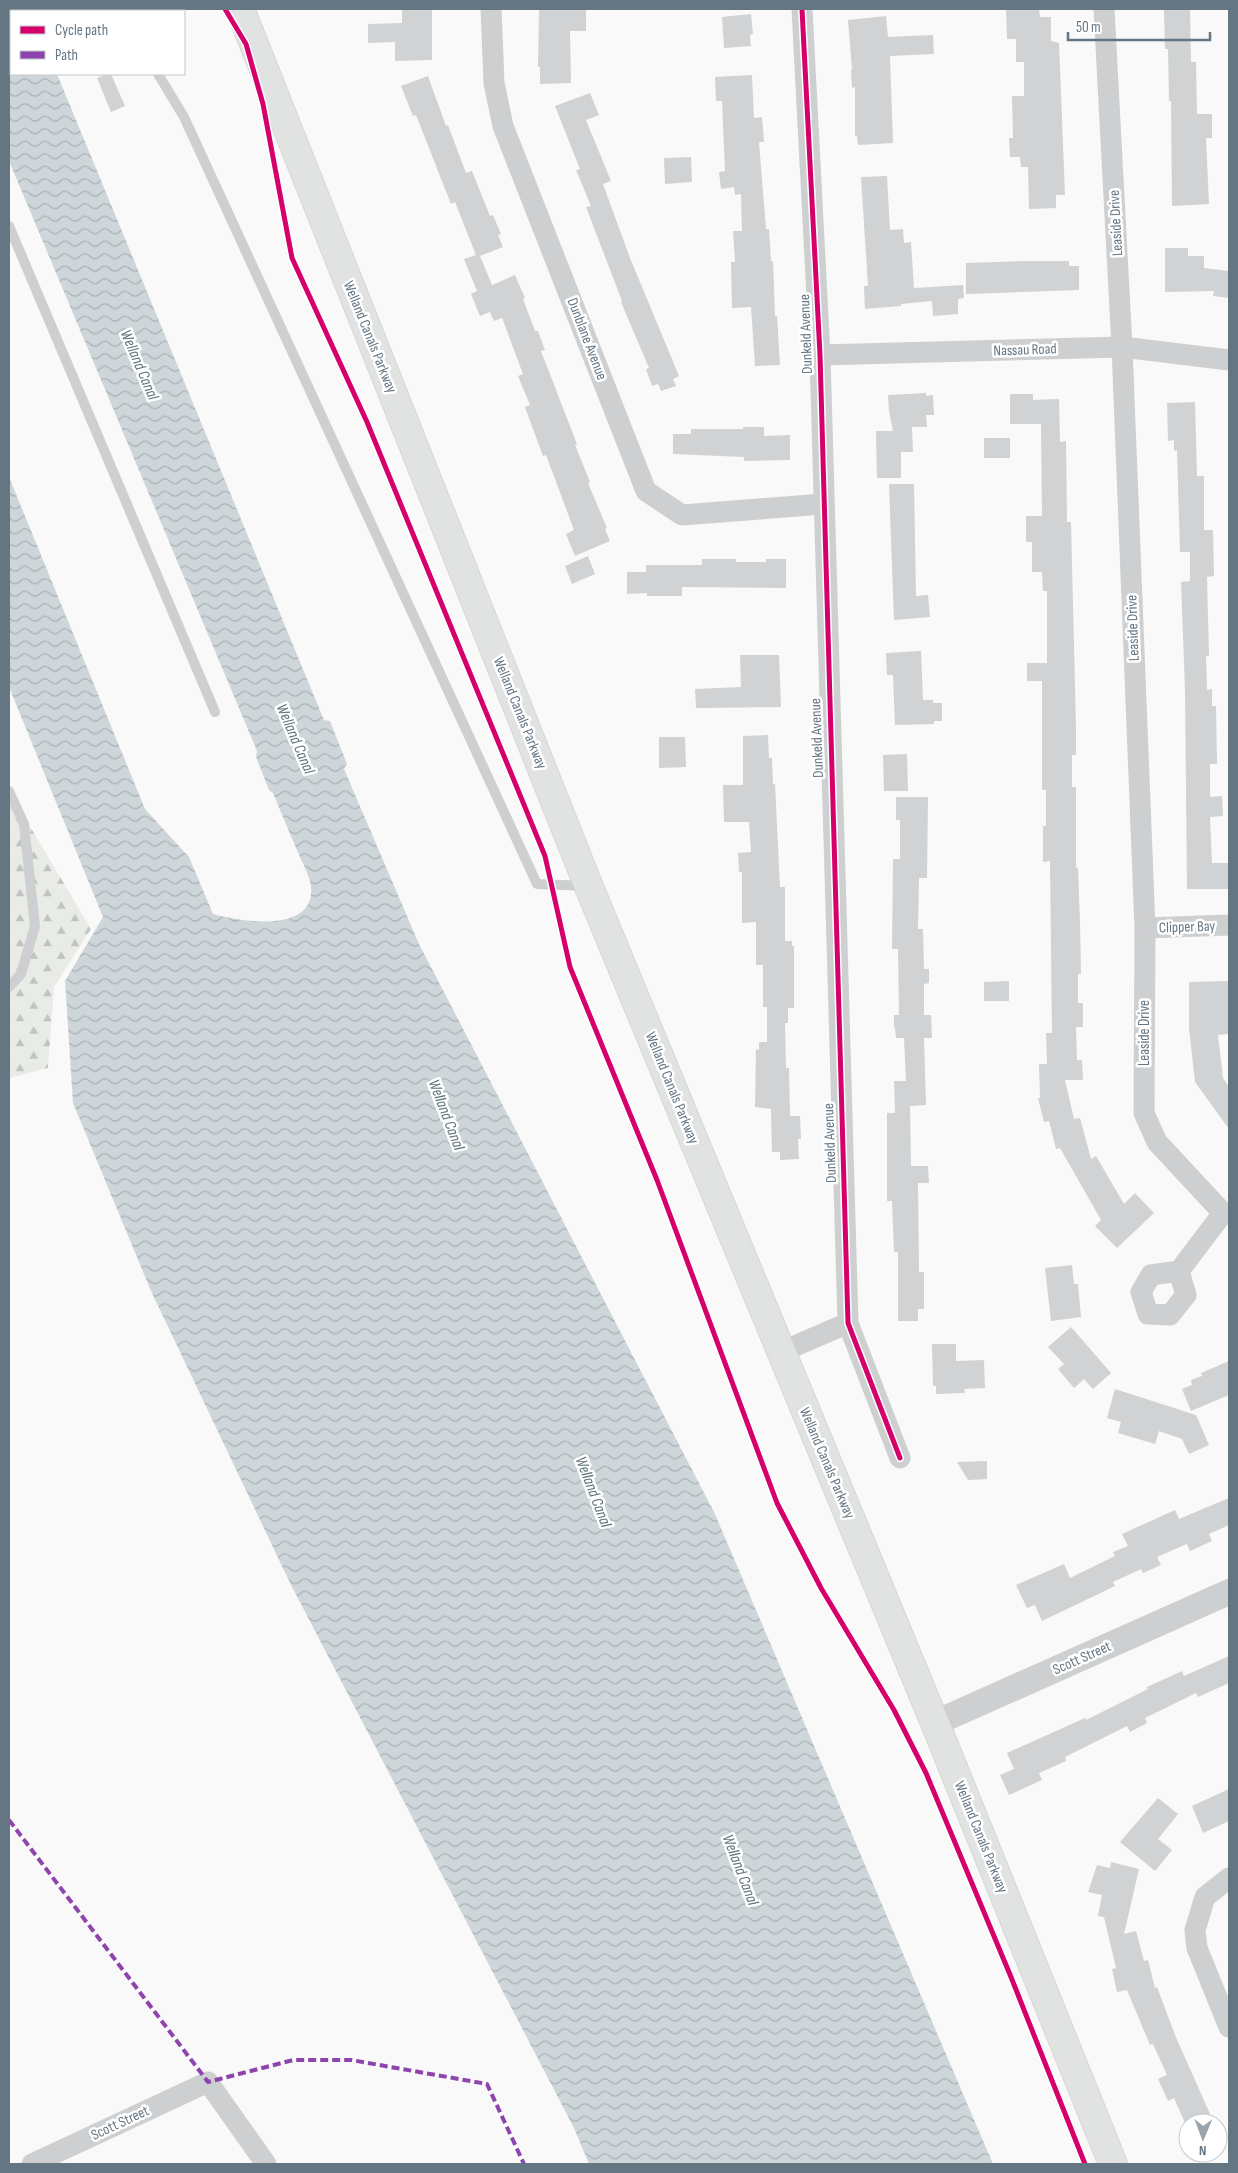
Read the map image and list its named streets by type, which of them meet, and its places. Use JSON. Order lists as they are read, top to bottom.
{
  "streets": {
    "main road": ["Welland Canals Parkway"],
    "street": [
      "Leaside Drive",
      "Dunkeld Avenue",
      "Dunblane Avenue",
      "Nassau Road",
      "Clipper Bay",
      "Scott Street"
    ]
  },
  "crossings": [
    ["Leaside Drive", "Nassau Road"],
    ["Leaside Drive", "Clipper Bay"],
    ["Dunkeld Avenue", "Dunblane Avenue"],
    ["Dunkeld Avenue", "Nassau Road"],
    ["Welland Canals Parkway", "Scott Street"]
  ],
  "water": ["Welland Canal"],
  "legend": ["Cycle path", "Path"],
  "scale_bar": "50 m",
  "north": "bottom"
}
